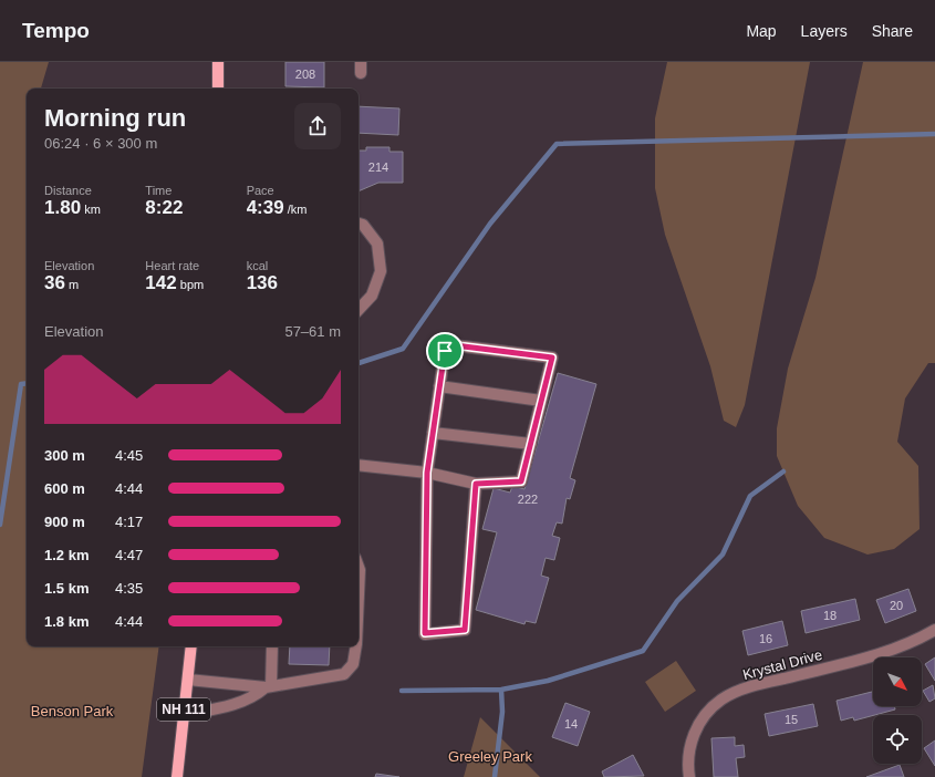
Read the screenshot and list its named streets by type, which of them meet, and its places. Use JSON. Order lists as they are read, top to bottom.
{
  "streets": {
    "main road": ["NH 111"],
    "street": ["Krystal Drive"]
  },
  "parks": ["Benson Park", "Greeley Park"],
  "house_numbers": [
    "208",
    "214",
    "222",
    "20",
    "18",
    "16",
    "15",
    "14"
  ],
  "north": "bottom right",
  "page": {
    "header": "Tempo",
    "nav": ["Map", "Layers", "Share"],
    "heading": ["Morning run", "06:24 · 6 × 300 m"],
    "stats": [
      ["Distance", "1.80 km"],
      ["Time", "8:22"],
      ["Pace", "4:39 /km"],
      ["Elevation", "36 m"],
      ["Heart rate", "142 bpm"],
      ["kcal", "136"]
    ],
    "chart": ["Elevation", "57–61 m"],
    "list": [
      {
        "name": "300 m",
        "note": "4:45"
      },
      {
        "name": "600 m",
        "note": "4:44"
      },
      {
        "name": "900 m",
        "note": "4:17"
      },
      {
        "name": "1.2 km",
        "note": "4:47"
      },
      {
        "name": "1.5 km",
        "note": "4:35"
      },
      {
        "name": "1.8 km",
        "note": "4:44"
      }
    ]
  }
}
